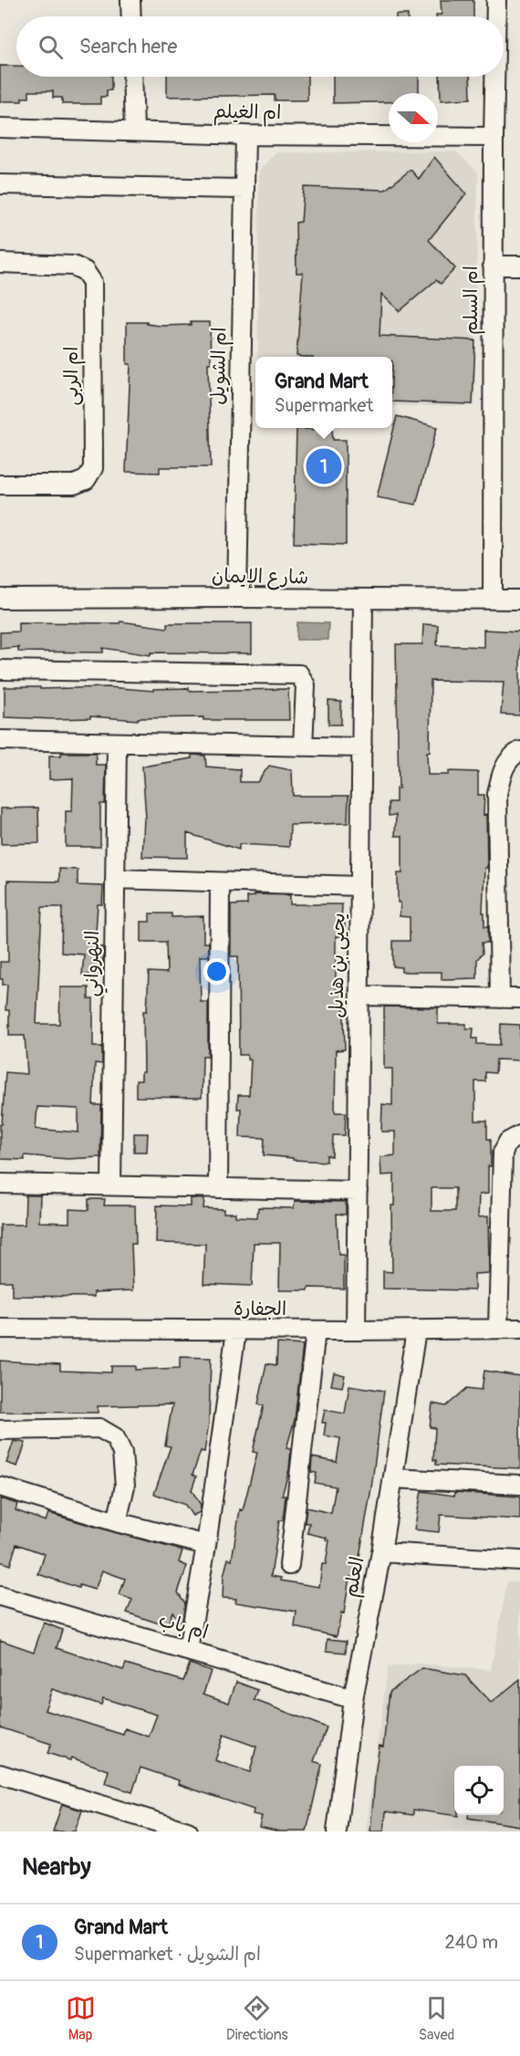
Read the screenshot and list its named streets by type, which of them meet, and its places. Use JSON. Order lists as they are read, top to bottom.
{
  "streets": {
    "street": [
      "ام الغيلم",
      "ام السلم",
      "ام الشويل",
      "ام الربى",
      "شارع الإيمان",
      "النهرواني",
      "يحيى بن هذيل",
      "الجفارة",
      "العلم",
      "ام باب"
    ]
  },
  "crossings": [
    ["ام الغيلم", "ام السلم"],
    ["ام الغيلم", "ام الشويل"],
    ["ام السلم", "شارع الإيمان"],
    ["ام الشويل", "شارع الإيمان"],
    ["شارع الإيمان", "يحيى بن هذيل"],
    ["يحيى بن هذيل", "الجفارة"],
    ["الجفارة", "العلم"],
    ["العلم", "ام باب"]
  ],
  "north": "right",
  "page": {
    "search": "Search here",
    "popup": ["Grand Mart", "Supermarket"],
    "pins": "1",
    "heading": "Nearby",
    "list": [
      {
        "mark": "1",
        "name": "Grand Mart",
        "note": "Supermarket · ام الشويل",
        "value": "240 m"
      }
    ],
    "nav": ["Map", "Directions", "Saved"]
  }
}
